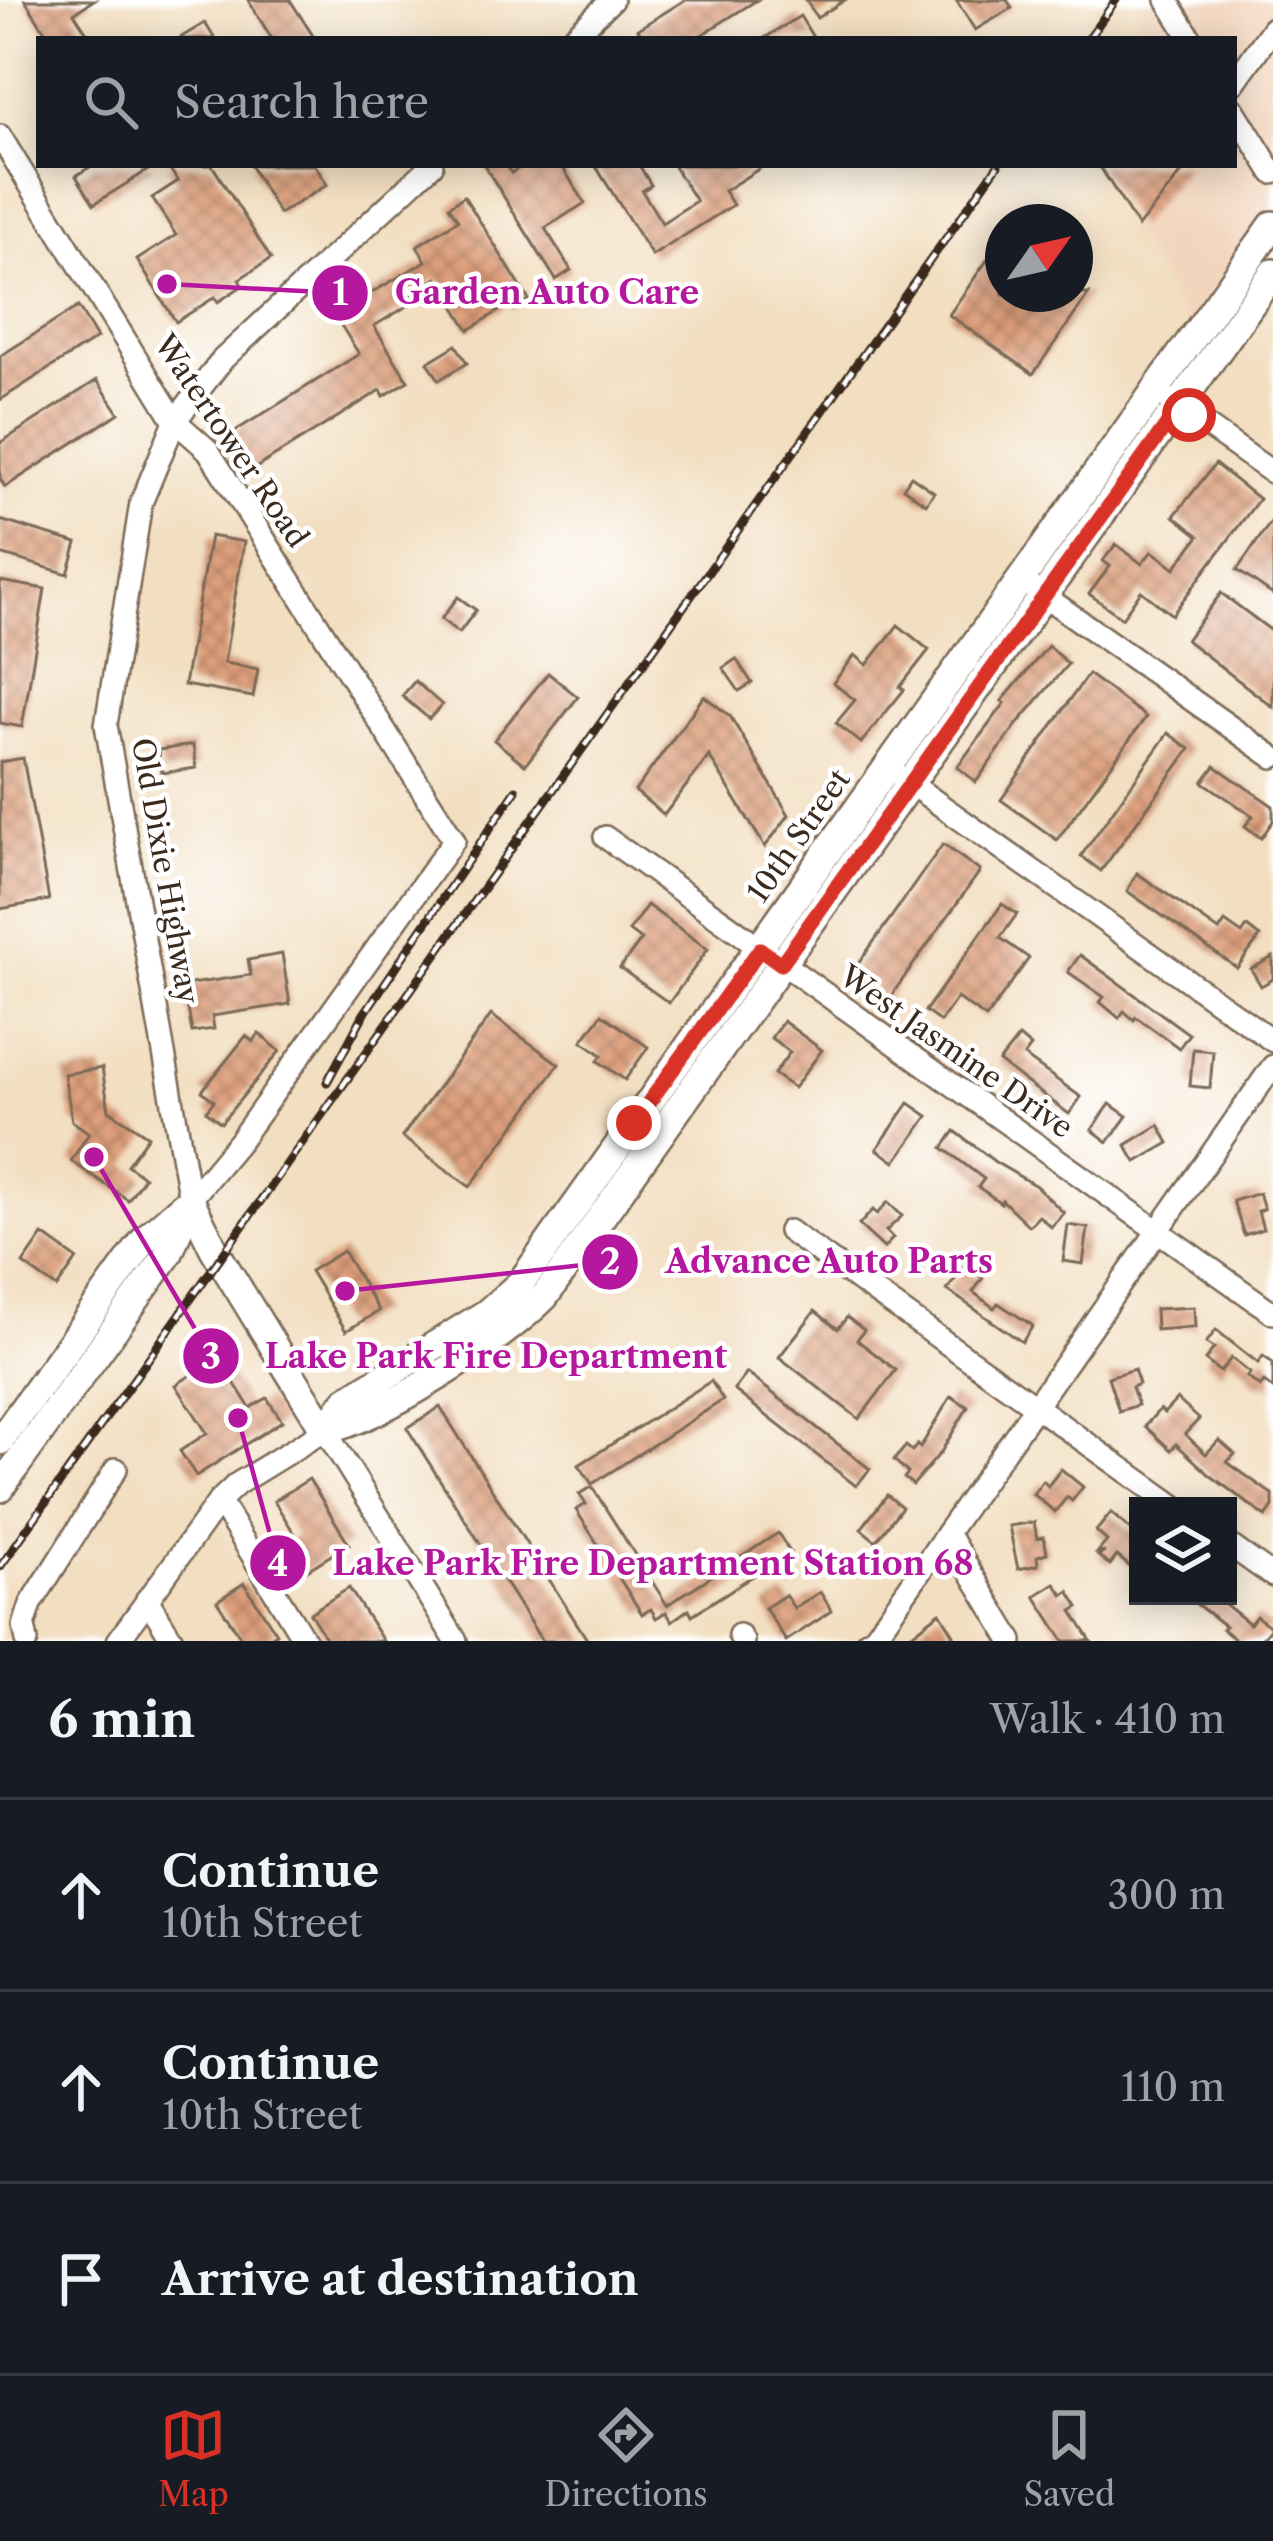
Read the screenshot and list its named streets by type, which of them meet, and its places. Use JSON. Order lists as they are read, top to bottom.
{
  "streets": {
    "main road": ["10th Street"],
    "street": ["Watertower Road", "Old Dixie Highway", "West Jasmine Drive"]
  },
  "crossings": [
    ["Watertower Road", "Old Dixie Highway"],
    ["10th Street", "West Jasmine Drive"]
  ],
  "places": [
    "Garden Auto Care",
    "Lake Park Fire Department",
    "Advance Auto Parts",
    "Lake Park Fire Department Station 68"
  ],
  "north": "top right",
  "page": {
    "search": "Search here",
    "heading": ["6 min", "Walk · 410 m"],
    "list": [
      ["Continue", "10th Street", "300 m"],
      ["Continue", "10th Street", "110 m"],
      "Arrive at destination"
    ],
    "nav": ["Map", "Directions", "Saved"]
  }
}
